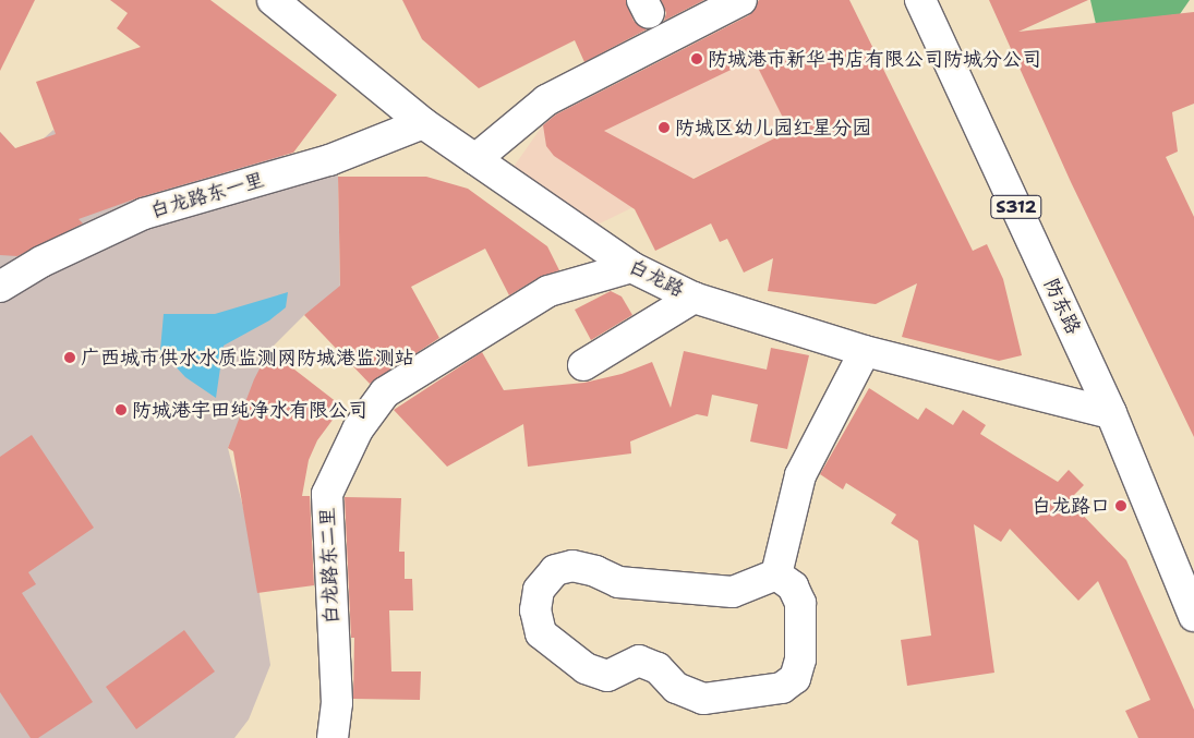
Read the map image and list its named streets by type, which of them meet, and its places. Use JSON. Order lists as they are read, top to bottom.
{
  "streets": {
    "street": [
      "白龙路东一里",
      "S312",
      "白龙路",
      "防东路",
      "白龙路东二里"
    ]
  },
  "crossings": [
    ["白龙路东一里", "白龙路"],
    ["白龙路", "防东路"],
    ["白龙路", "白龙路东二里"]
  ],
  "places": [
    "防城港市新华书店有限公司防城分公司",
    "防城区幼儿园红星分园",
    "广西城市供水水质监测网防城港监测站",
    "防城港宇田纯净水有限公司",
    "白龙路口"
  ]
}
